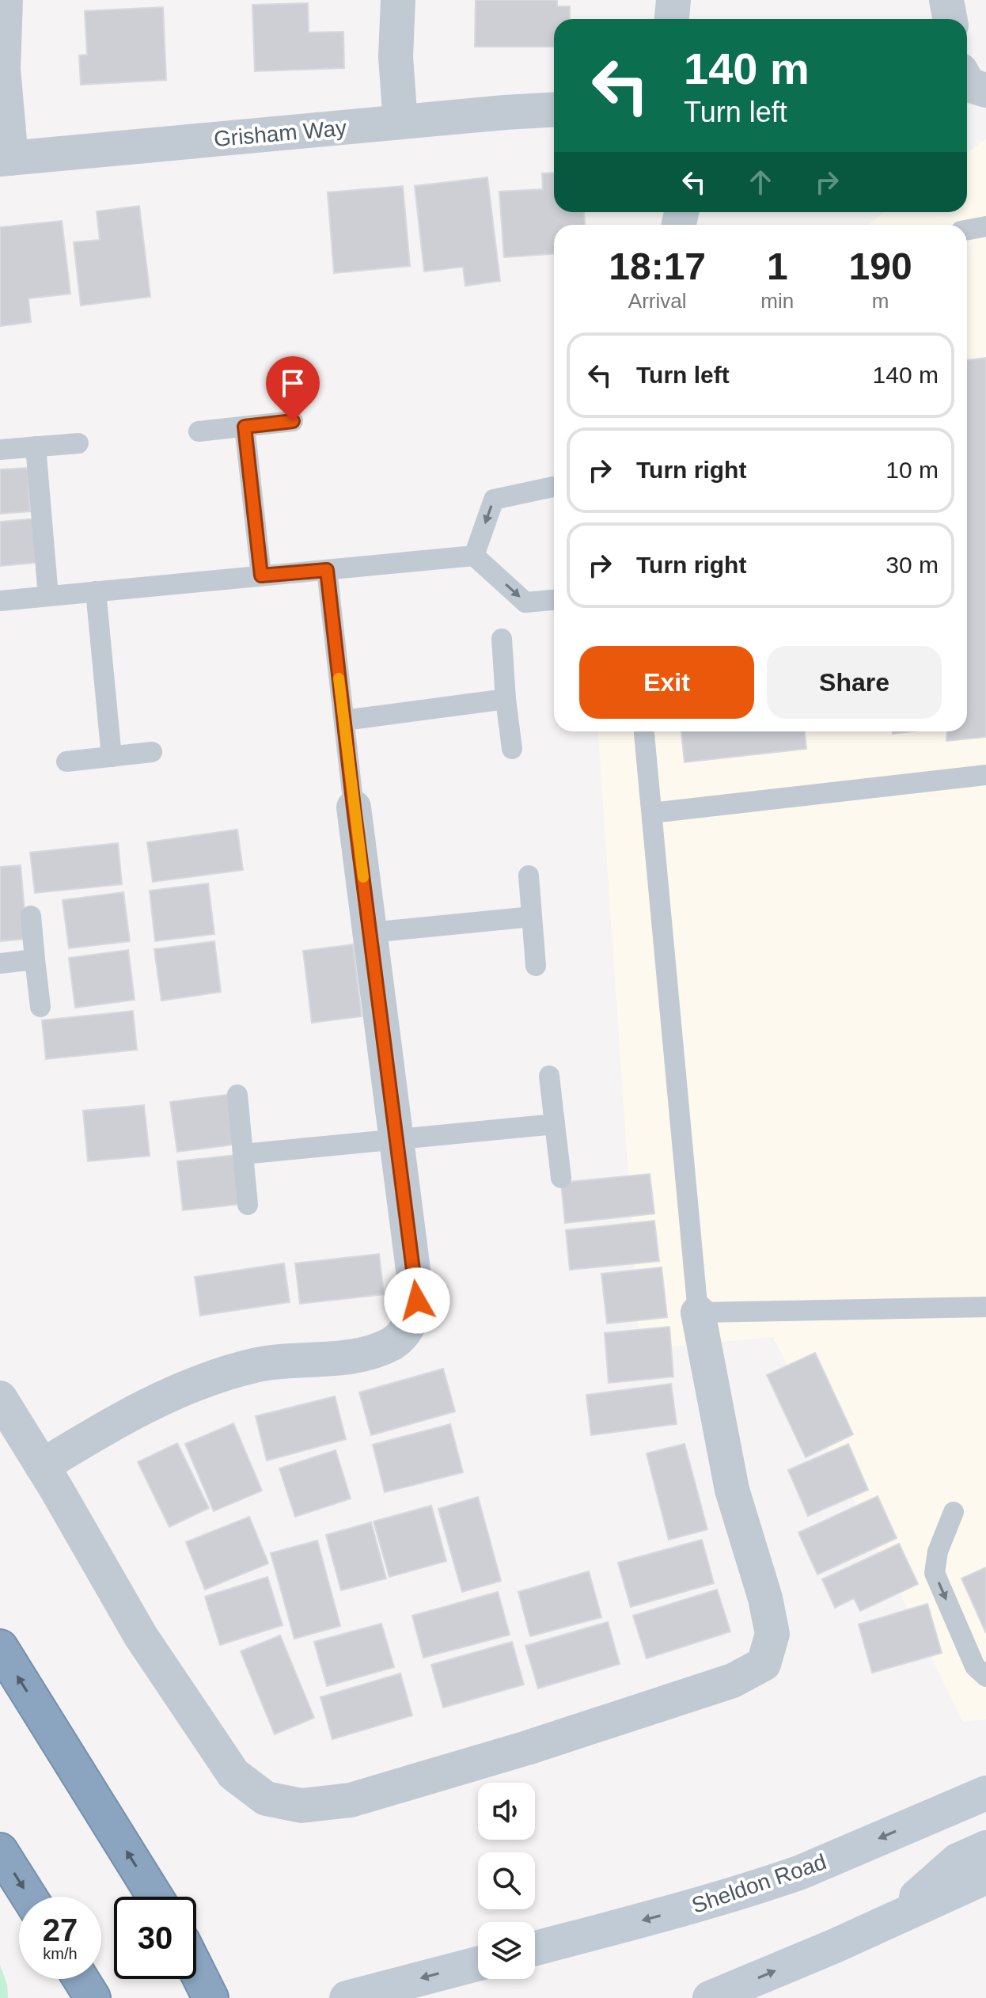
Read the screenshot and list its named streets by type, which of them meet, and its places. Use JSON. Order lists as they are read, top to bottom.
{
  "streets": {
    "main road": ["Sheldon Road"],
    "street": ["Grisham Way"]
  },
  "page": {
    "turn": ["140 m", "Turn left"],
    "eta": [
      "18:17",
      "Arrival",
      "1",
      "min",
      "190",
      "m"
    ],
    "list": [
      {
        "name": "Turn left",
        "value": "140 m"
      },
      {
        "name": "Turn right",
        "value": "10 m"
      },
      {
        "name": "Turn right",
        "value": "30 m"
      }
    ],
    "buttons": ["Exit", "Share"],
    "speed": "27 km/h",
    "limit": "30"
  }
}
